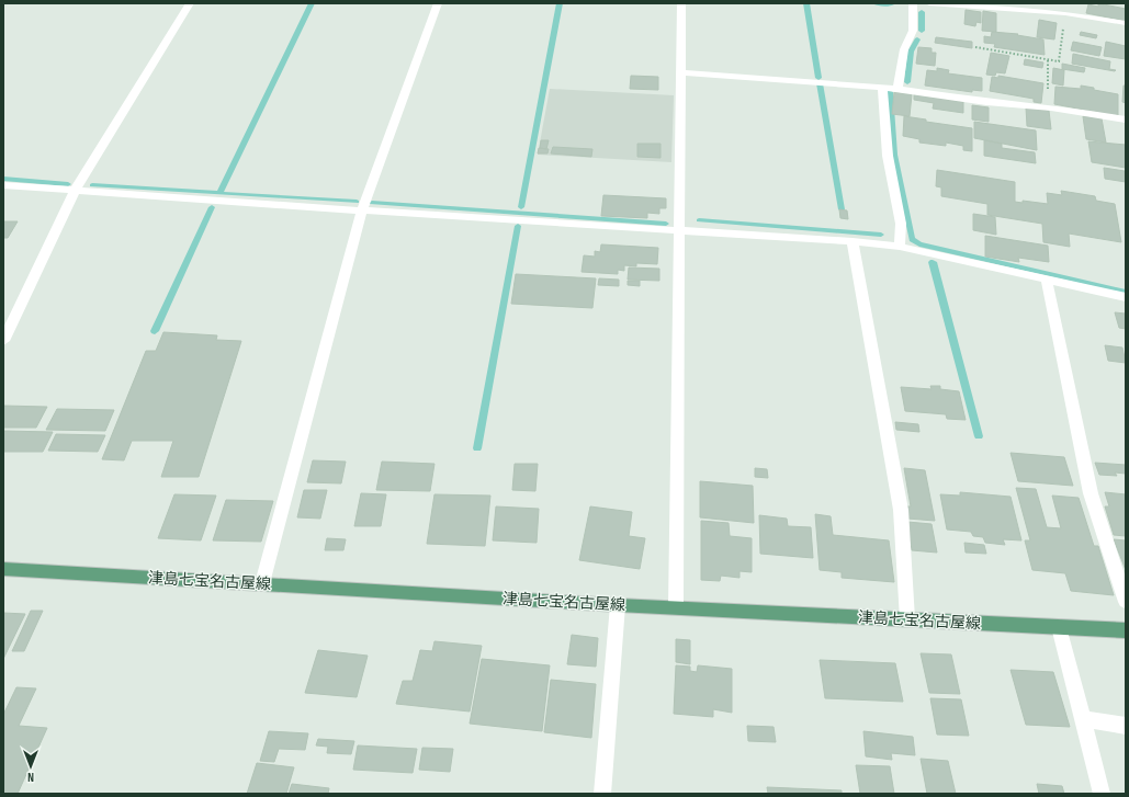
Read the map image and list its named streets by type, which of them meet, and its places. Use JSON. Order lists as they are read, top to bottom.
{
  "streets": {
    "main road": ["津島七宝名古屋線"]
  },
  "north": "bottom"
}
